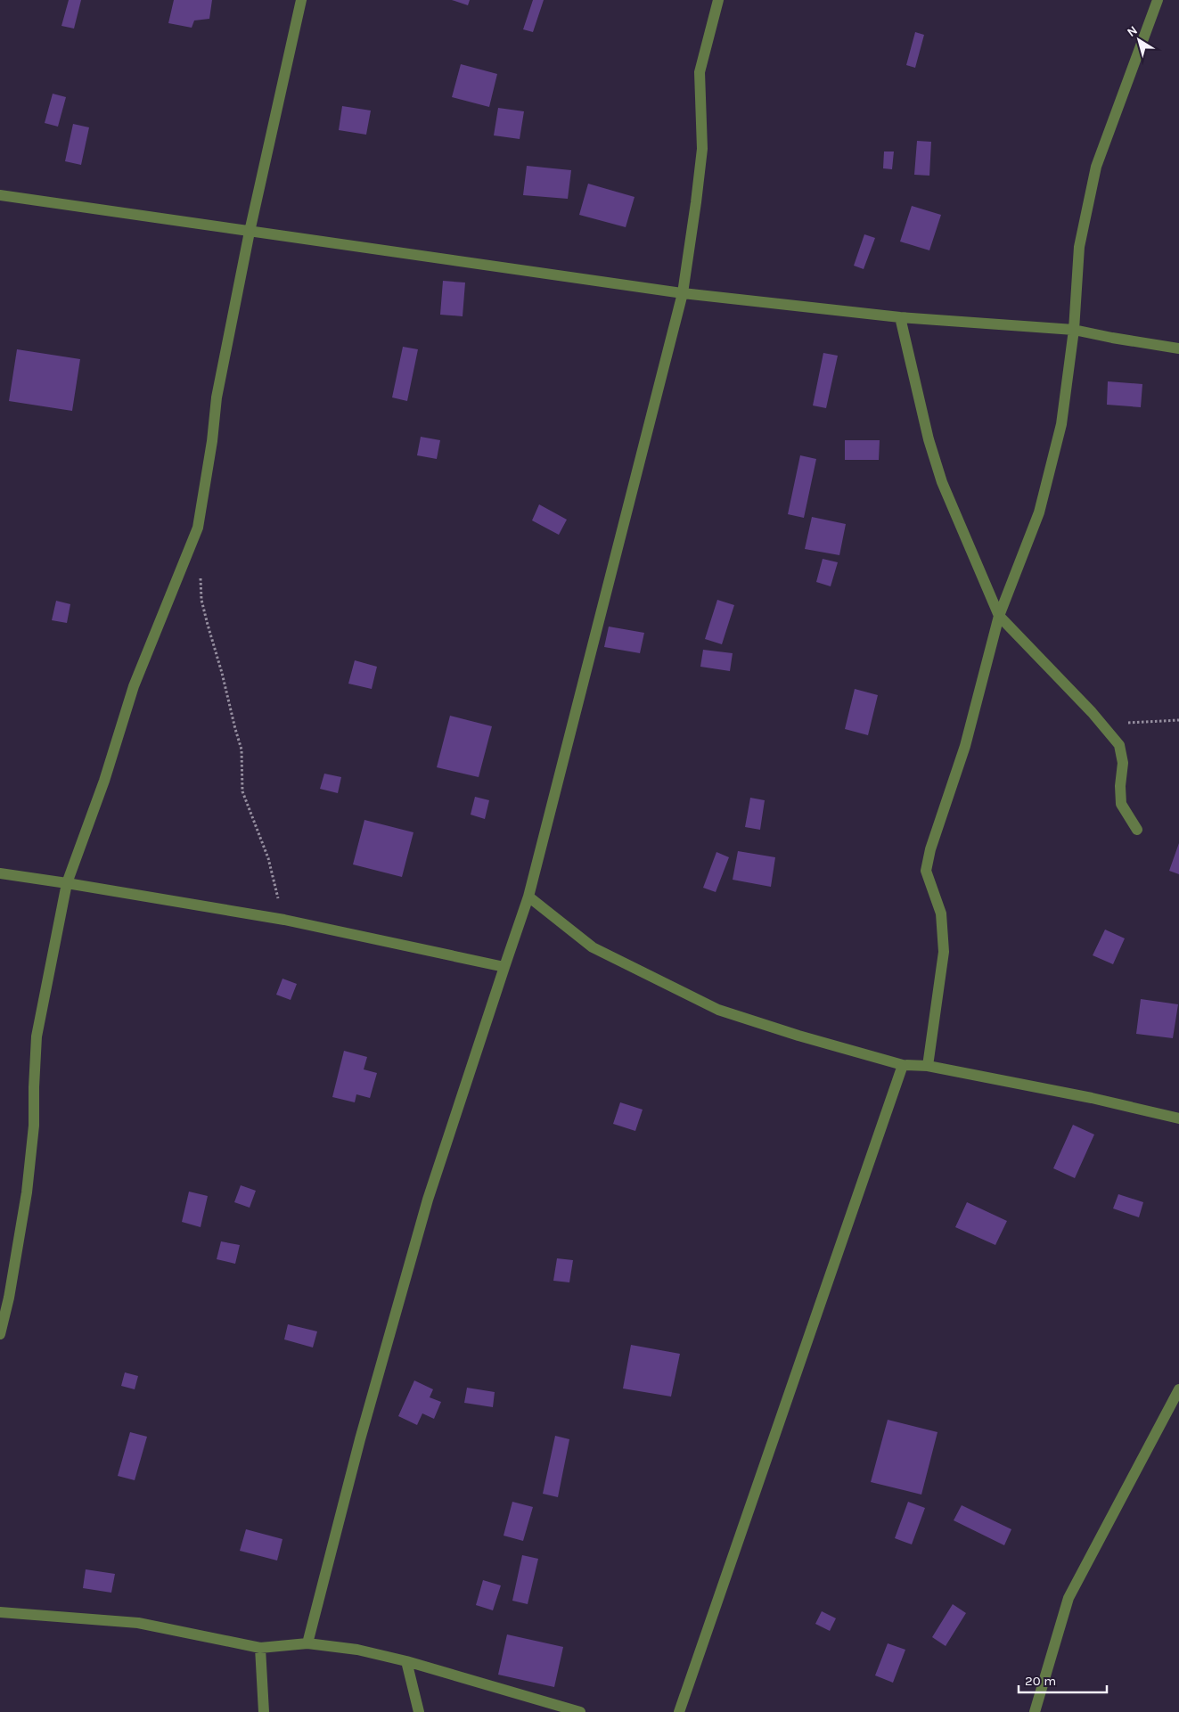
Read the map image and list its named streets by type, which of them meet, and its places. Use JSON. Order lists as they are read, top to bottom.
{
  "scale_bar": "20 m",
  "north": "top left"
}
